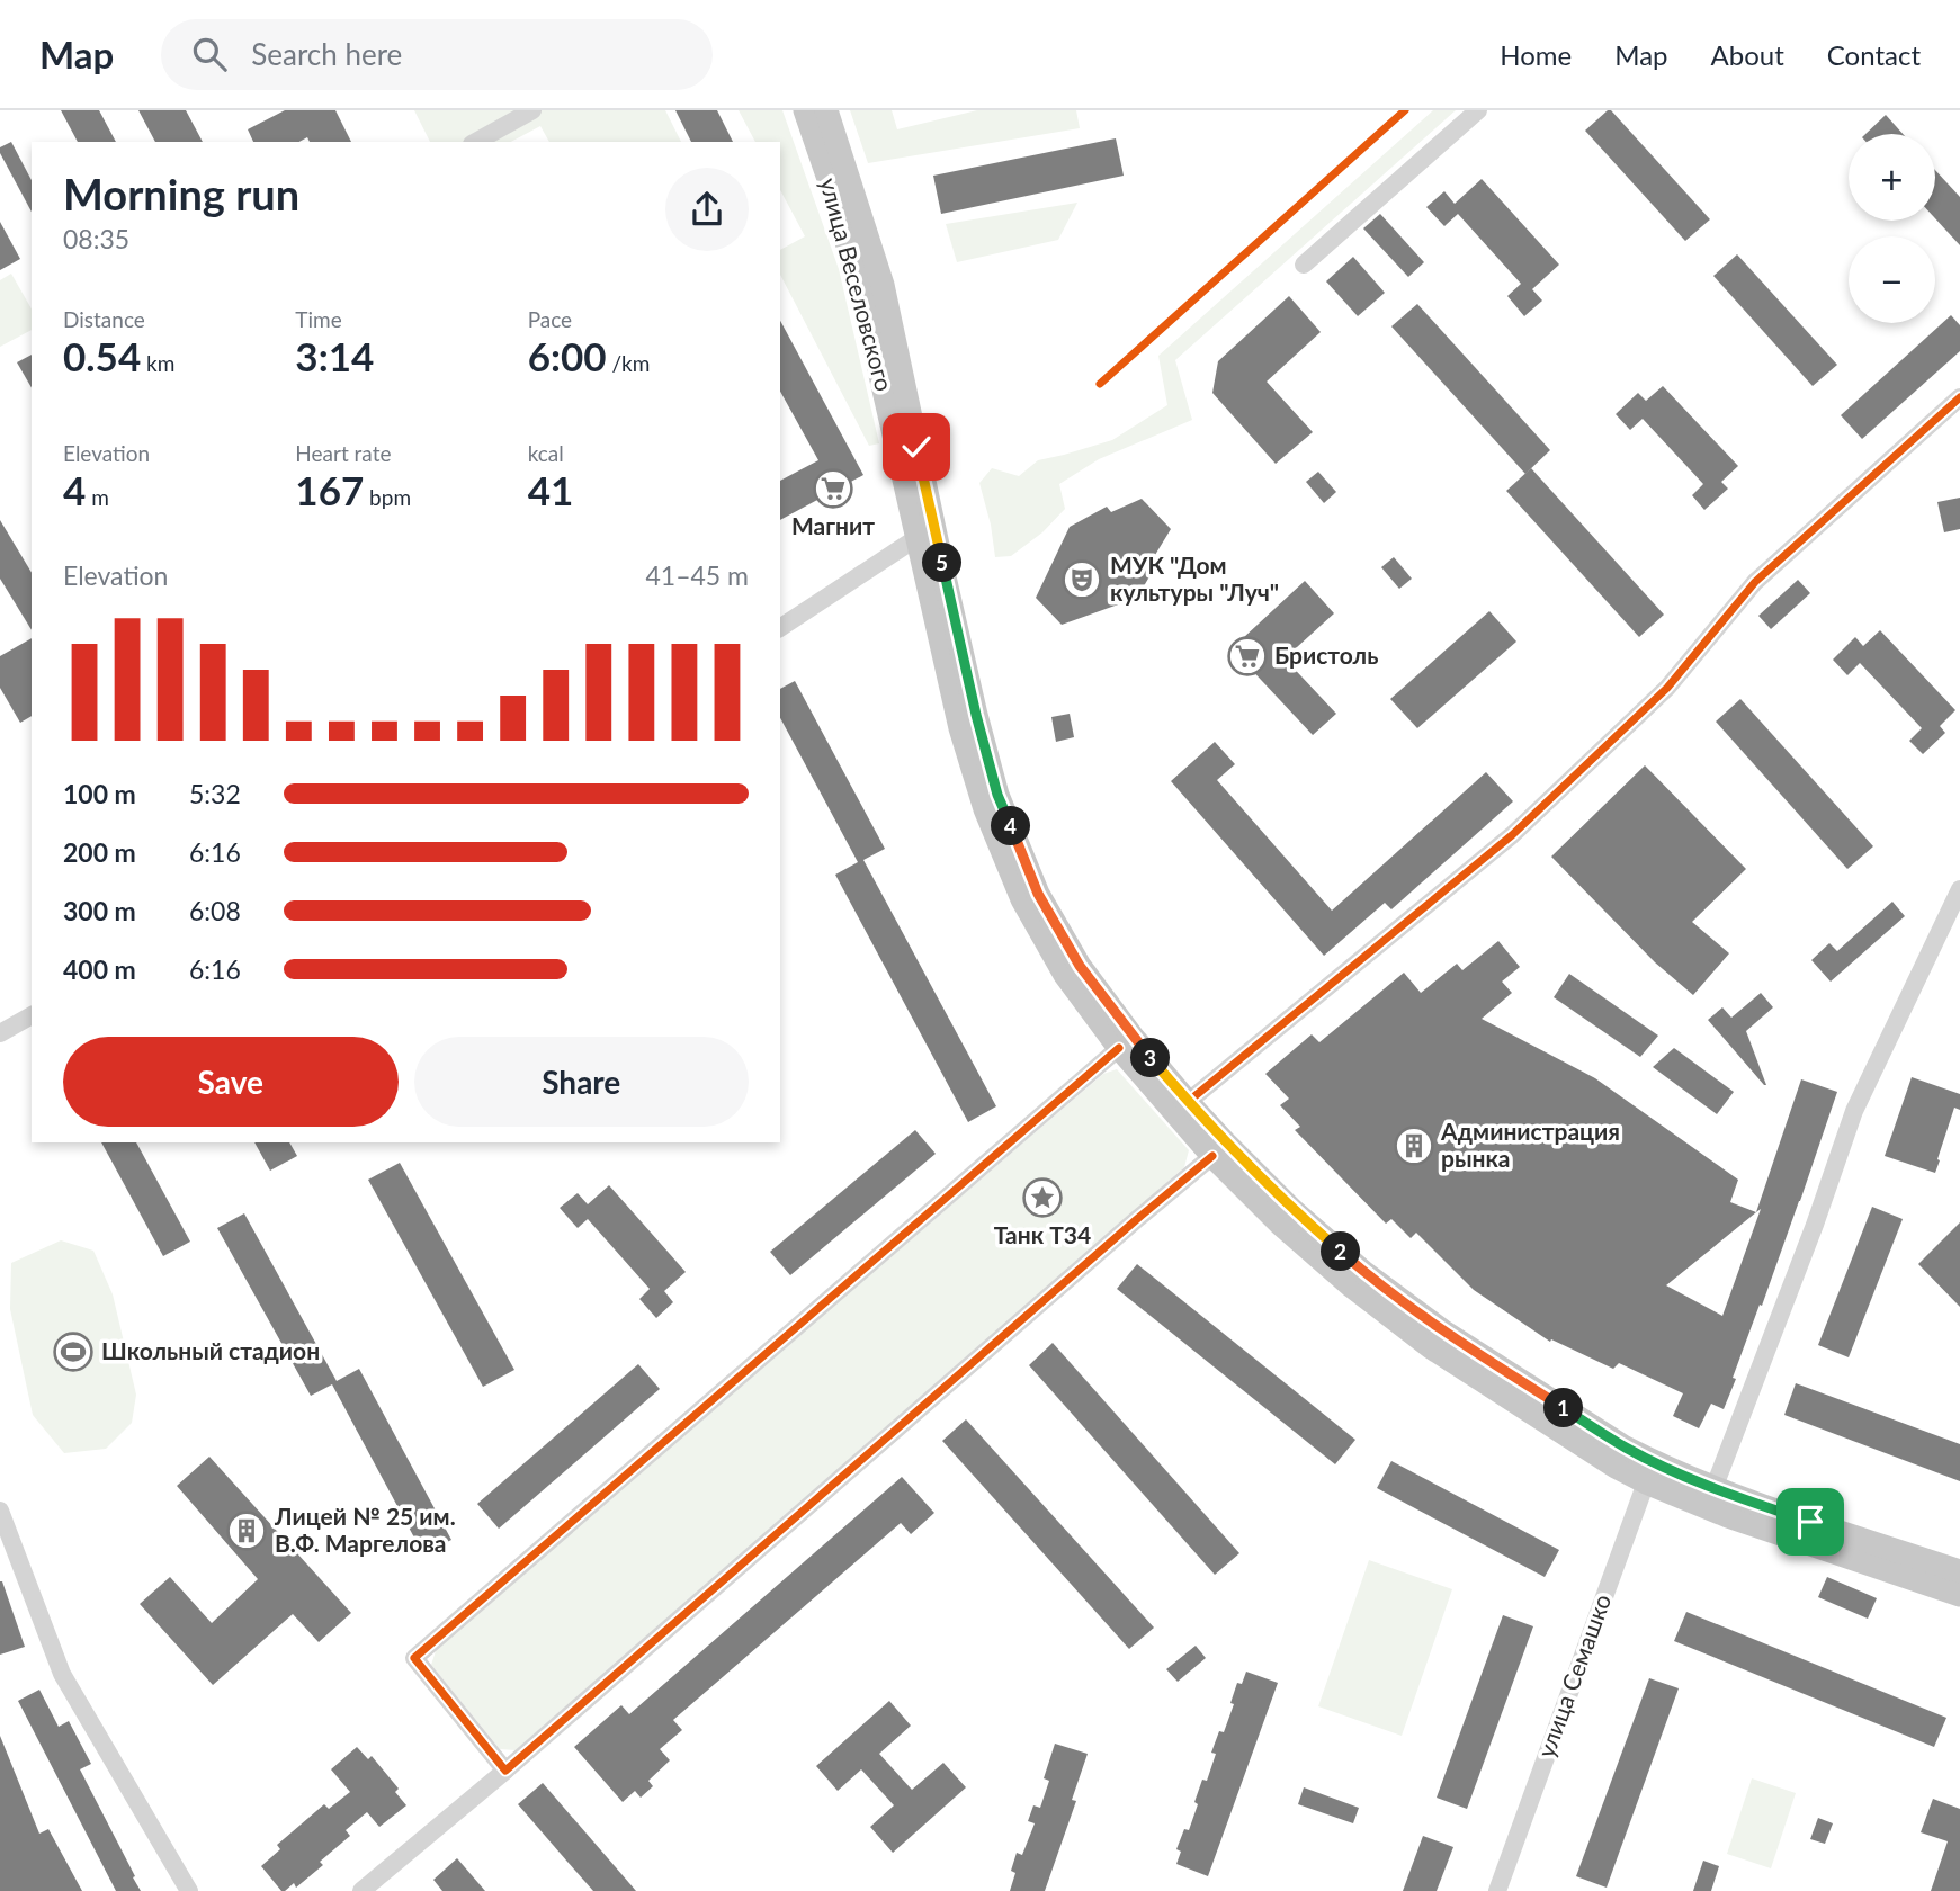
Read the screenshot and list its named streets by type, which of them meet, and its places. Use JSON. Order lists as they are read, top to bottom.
{
  "streets": {
    "main road": ["улица Веселовского"],
    "street": ["улица Семашко"]
  },
  "crossings": [
    ["улица Веселовского", "улица Семашко"]
  ],
  "places": {
    "supermarket": ["Магнит", "Бристоль"],
    "theatre": ["МУК \"Дом культуры \"Луч\""],
    "building": ["Администрация рынка", "Лицей № 25 им. В.Ф. Маргелова"],
    "place": ["Танк T34"],
    "sports": ["Школьный стадион"]
  },
  "page": {
    "header": "Map",
    "search": "Search here",
    "nav": [
      "Home",
      "Map",
      "About",
      "Contact"
    ],
    "map_buttons": ["+", "−"],
    "heading": ["Morning run", "08:35"],
    "stats": [
      ["Distance", "0.54 km"],
      ["Time", "3:14"],
      ["Pace", "6:00 /km"],
      ["Elevation", "4 m"],
      ["Heart rate", "167 bpm"],
      ["kcal", "41"]
    ],
    "pins": [
      "5",
      "4",
      "3",
      "2",
      "1"
    ],
    "chart": ["Elevation", "41–45 m"],
    "list": [
      {
        "name": "100 m",
        "note": "5:32"
      },
      {
        "name": "200 m",
        "note": "6:16"
      },
      {
        "name": "300 m",
        "note": "6:08"
      },
      {
        "name": "400 m",
        "note": "6:16"
      }
    ],
    "buttons": ["Save", "Share"]
  }
}
